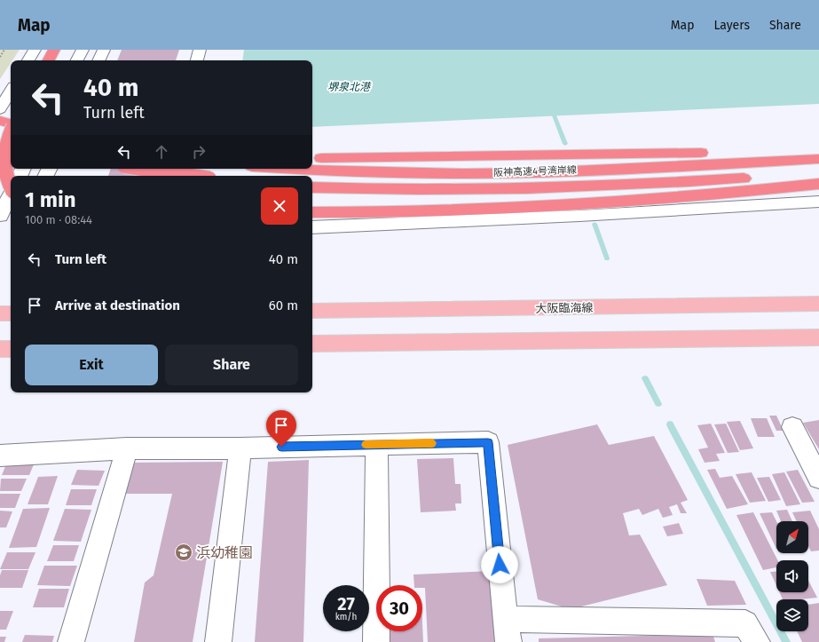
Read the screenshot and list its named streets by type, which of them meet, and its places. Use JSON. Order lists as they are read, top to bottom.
{
  "streets": {
    "highway": ["阪神高速4号湾岸線"],
    "main road": ["大阪臨海線"]
  },
  "water": ["堺泉北港"],
  "places": {
    "school or university": ["浜幼稚園"]
  },
  "north": "top right",
  "page": {
    "header": "Map",
    "nav": ["Map", "Layers", "Share"],
    "turn": ["40 m", "Turn left"],
    "heading": ["1 min", "100 m · 08:44"],
    "list": [
      {
        "name": "Turn left",
        "value": "40 m"
      },
      {
        "name": "Arrive at destination",
        "value": "60 m"
      }
    ],
    "buttons": ["Exit", "Share"],
    "speed": "27 km/h",
    "limit": "30"
  }
}
